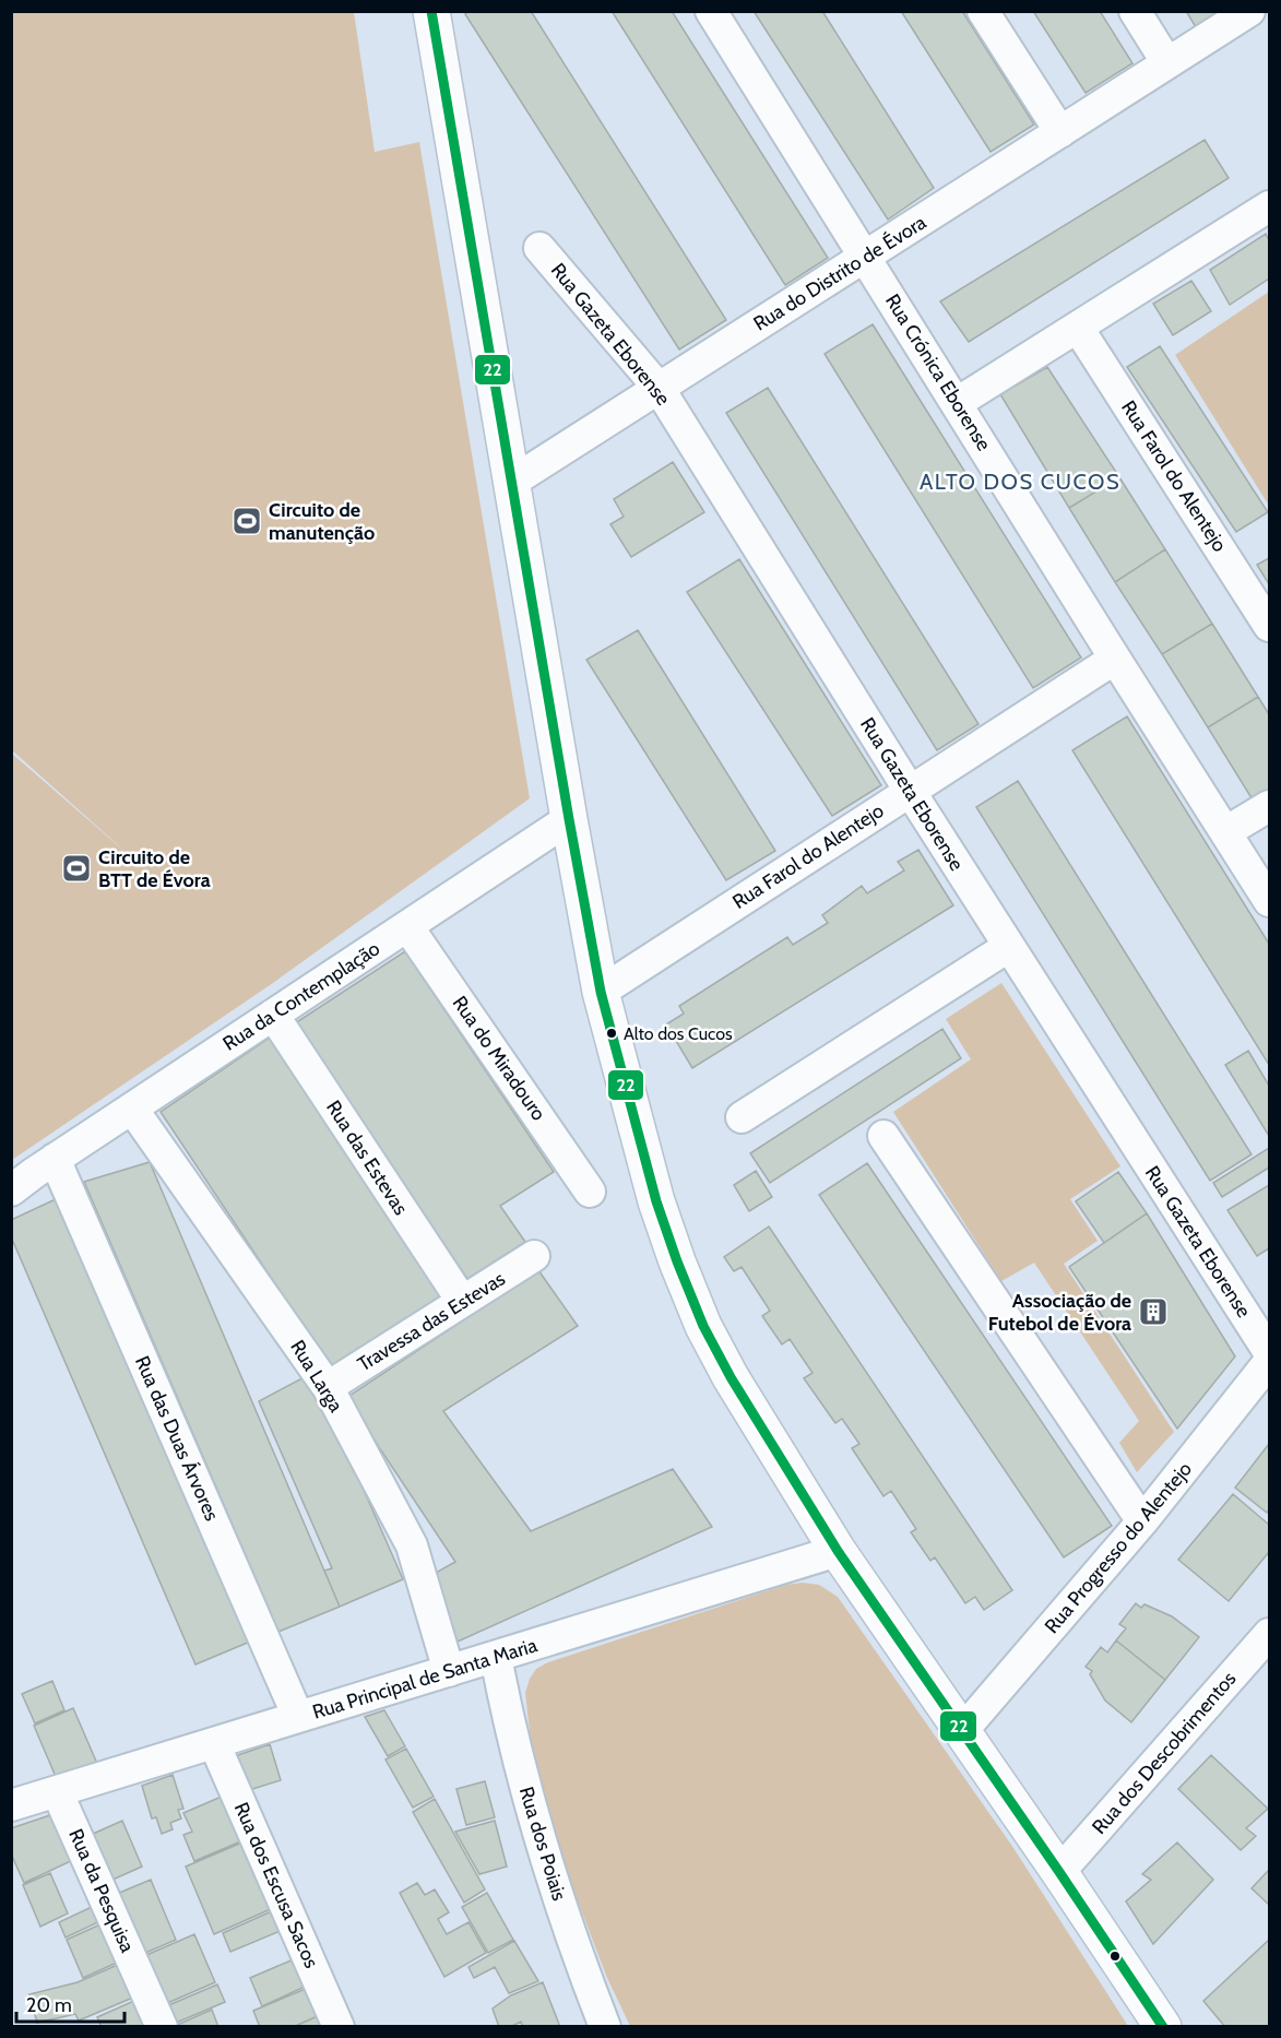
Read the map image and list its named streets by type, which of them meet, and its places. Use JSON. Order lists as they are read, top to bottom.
{
  "streets": {
    "street": [
      "Rua do Distrito de Évora",
      "Rua Gazeta Eborense",
      "Rua Crónica Eborense",
      "Rua Farol do Alentejo",
      "Rua da Contemplação",
      "Rua do Miradouro",
      "Rua das Estevas",
      "Travessa das Estevas",
      "Rua Larga",
      "Rua das Duas Árvores",
      "Rua Progresso do Alentejo",
      "Rua Principal de Santa Maria",
      "Rua dos Descobrimentos",
      "Rua dos Poiais",
      "Rua dos Escusa Sacos",
      "Rua da Pesquisa"
    ]
  },
  "crossings": [
    ["Rua do Distrito de Évora", "Rua Gazeta Eborense"],
    ["Rua do Distrito de Évora", "Rua Crónica Eborense"],
    ["Rua Gazeta Eborense", "Rua Farol do Alentejo"],
    ["Rua Crónica Eborense", "Rua Farol do Alentejo"],
    ["Rua da Contemplação", "Rua do Miradouro"],
    ["Rua da Contemplação", "Rua das Estevas"],
    ["Rua da Contemplação", "Rua Larga"],
    ["Rua da Contemplação", "Rua das Duas Árvores"],
    ["Rua das Estevas", "Travessa das Estevas"],
    ["Travessa das Estevas", "Rua Larga"],
    ["Rua Larga", "Rua Principal de Santa Maria"],
    ["Rua das Duas Árvores", "Rua Principal de Santa Maria"],
    ["Rua Principal de Santa Maria", "Rua dos Poiais"],
    ["Rua Principal de Santa Maria", "Rua dos Escusa Sacos"],
    ["Rua Principal de Santa Maria", "Rua da Pesquisa"]
  ],
  "districts": ["ALTO DOS CUCOS"],
  "places": {
    "sports": ["Circuito de manutenção", "Circuito de BTT de Évora"],
    "other": ["Alto dos Cucos"],
    "building": ["Associação de Futebol de Évora"]
  },
  "lines": ["transit line 22"],
  "scale_bar": "20 m"
}
